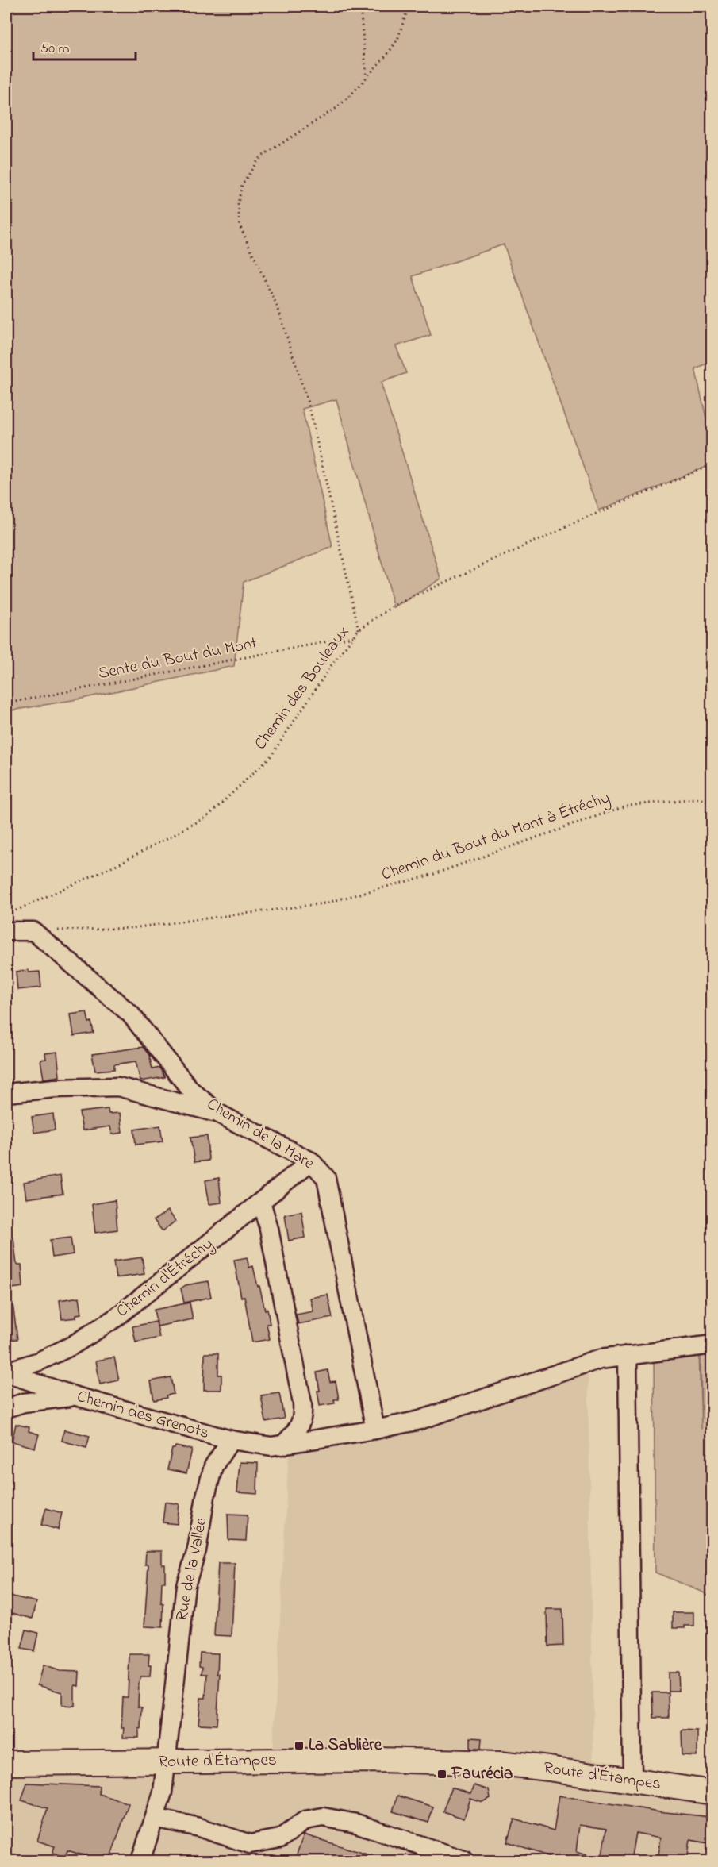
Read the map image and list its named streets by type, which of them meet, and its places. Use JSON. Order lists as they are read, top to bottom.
{
  "streets": {
    "main road": ["Route d'Étampes"],
    "street": [
      "Chemin de la Mare",
      "Chemin d'Étréchy",
      "Chemin des Grenots",
      "Rue de la Vallée"
    ],
    "path": ["Sente du Bout du Mont", "Chemin des Bouleaux", "Chemin du Bout du Mont à Étréchy"]
  },
  "crossings": [
    ["Sente du Bout du Mont", "Chemin des Bouleaux"],
    ["Chemin du Bout du Mont à Étréchy", "Chemin de la Mare"],
    ["Chemin de la Mare", "Chemin d'Étréchy"],
    ["Chemin de la Mare", "Chemin des Grenots"],
    ["Chemin d'Étréchy", "Chemin des Grenots"],
    ["Chemin des Grenots", "Rue de la Vallée"],
    ["Rue de la Vallée", "Route d'Étampes"]
  ],
  "places": {
    "transit": ["La Sablière", "Faurécia"]
  },
  "scale_bar": "50 m"
}
